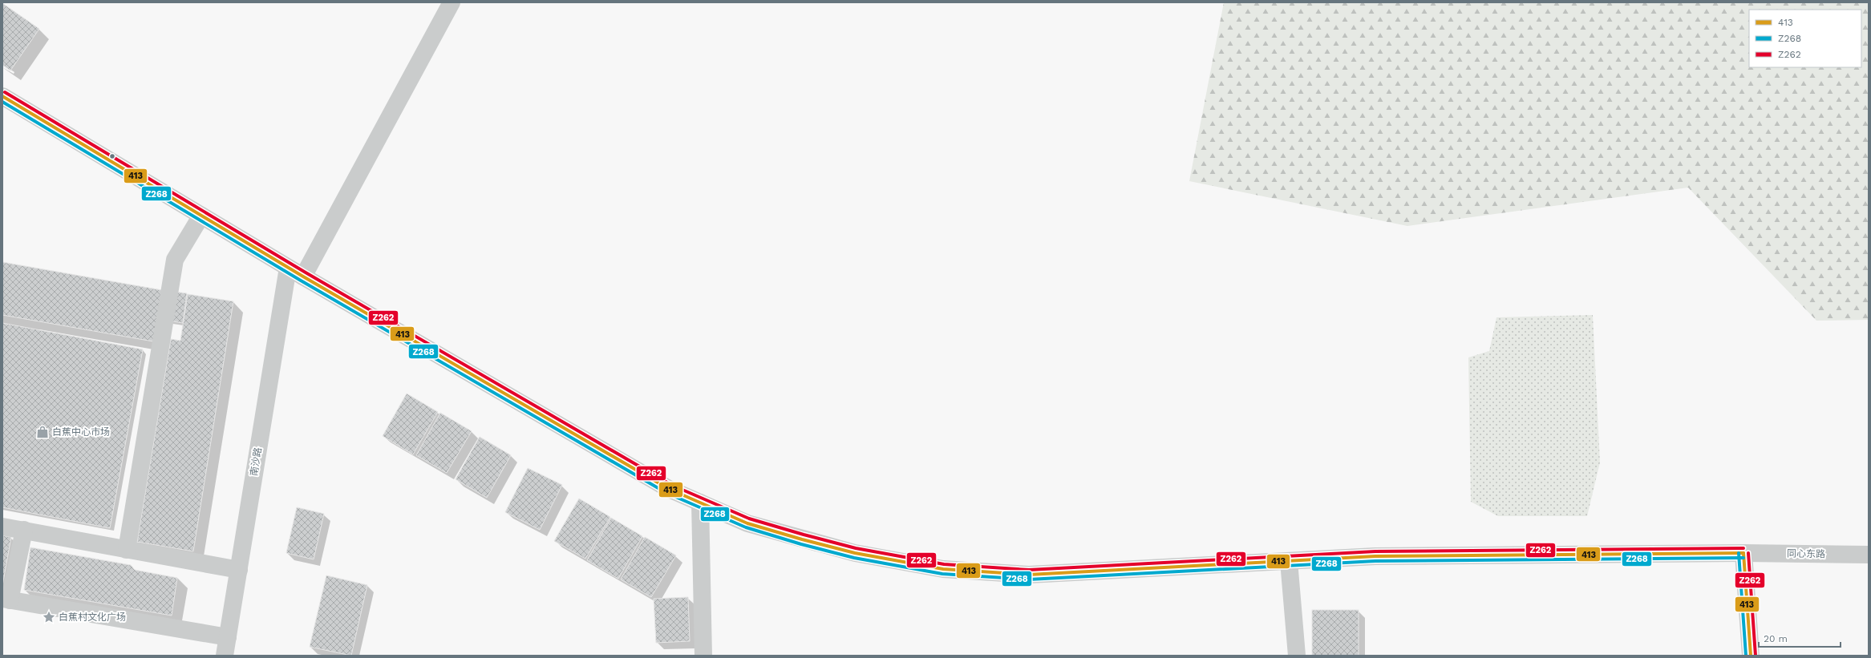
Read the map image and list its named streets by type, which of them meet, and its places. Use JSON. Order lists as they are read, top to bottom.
{
  "streets": {
    "street": ["南沙路", "同心东路"]
  },
  "crossings": [
    ["南沙路", "同心东路"]
  ],
  "places": {
    "shop": ["白蕉中心市场"],
    "place": ["白蕉村文化广场"]
  },
  "lines": ["transit line Z262", "transit line 413", "transit line Z268"],
  "legend": ["413", "Z268", "Z262"],
  "scale_bar": "20 m"
}
